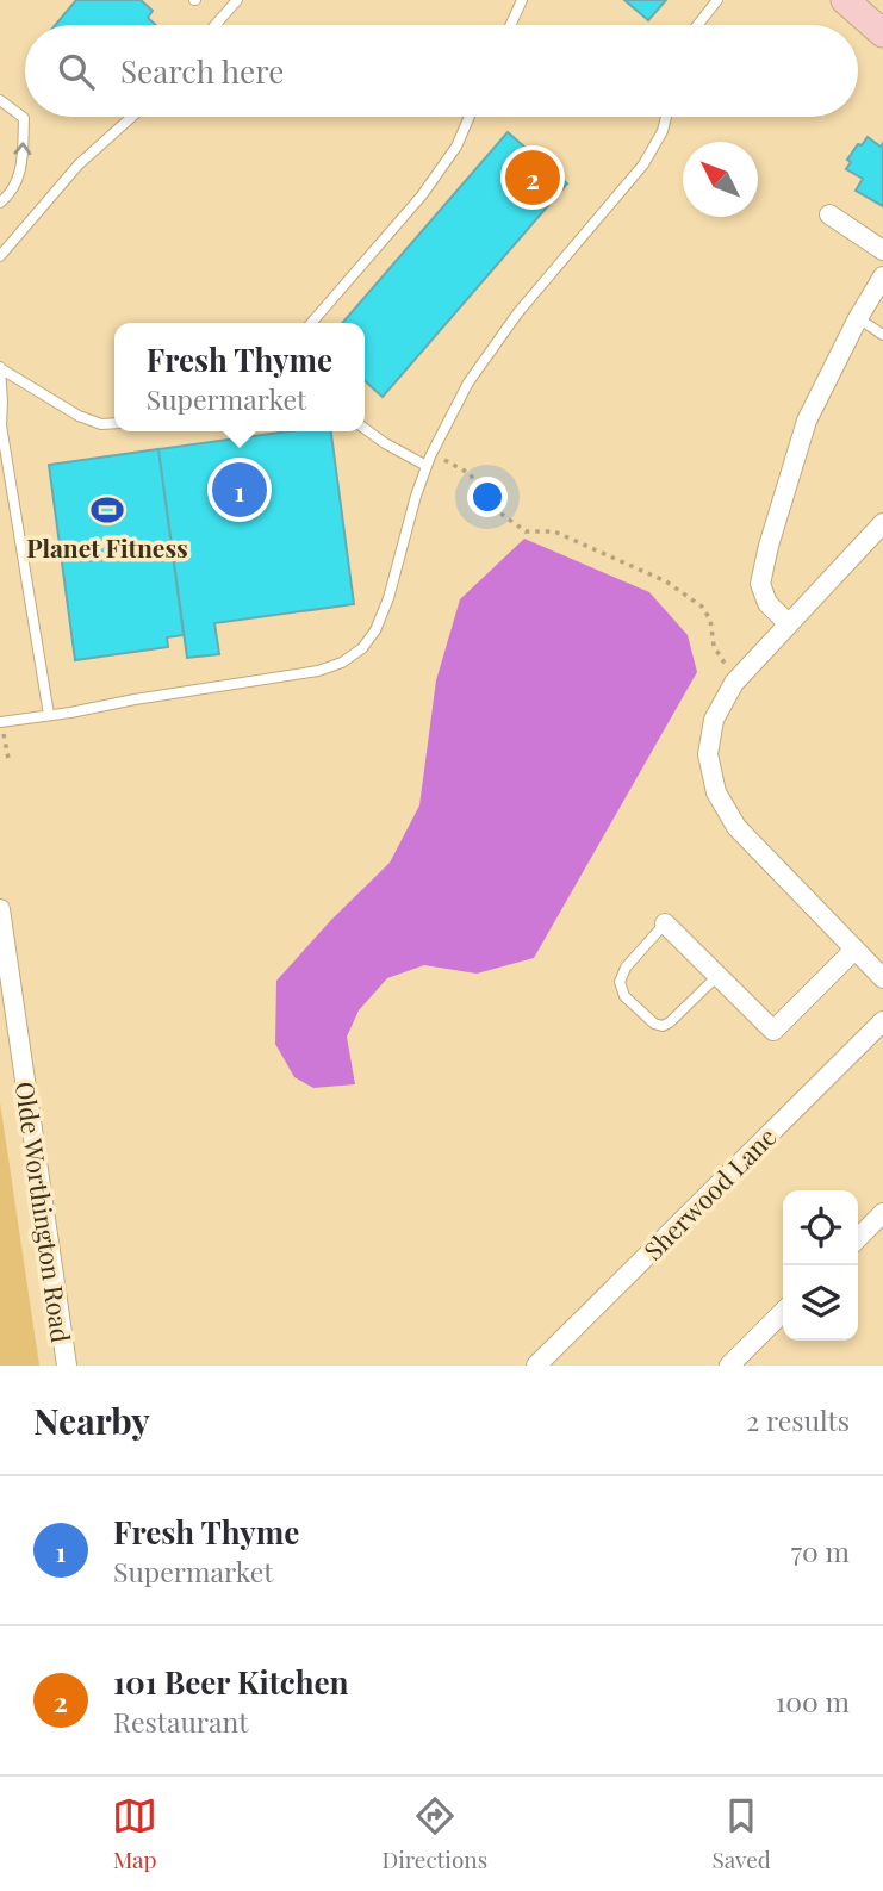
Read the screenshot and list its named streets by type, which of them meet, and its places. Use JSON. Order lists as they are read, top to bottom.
{
  "streets": {
    "street": ["Sherwood Lane", "Olde Worthington Road"]
  },
  "places": {
    "sports": ["Planet Fitness"]
  },
  "north": "top left",
  "page": {
    "search": "Search here",
    "pins": ["2", "1"],
    "popup": ["Fresh Thyme", "Supermarket"],
    "heading": ["Nearby", "2 results"],
    "list": [
      {
        "mark": "1",
        "name": "Fresh Thyme",
        "note": "Supermarket",
        "value": "70 m"
      },
      {
        "mark": "2",
        "name": "101 Beer Kitchen",
        "note": "Restaurant",
        "value": "100 m"
      }
    ],
    "nav": ["Map", "Directions", "Saved"]
  }
}
